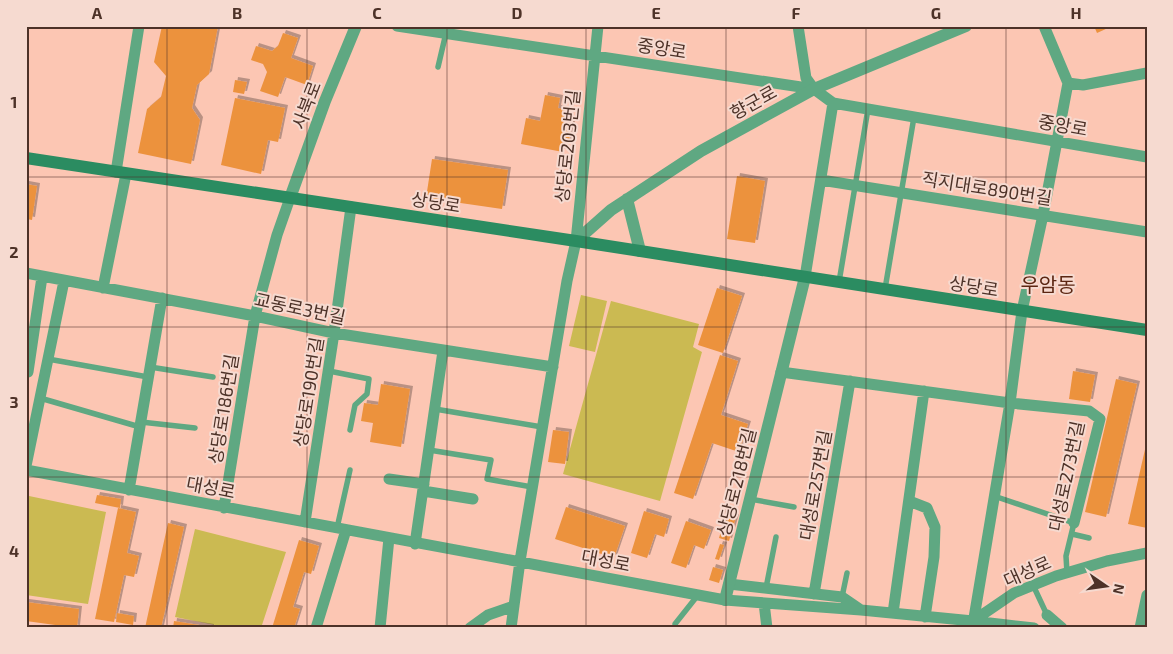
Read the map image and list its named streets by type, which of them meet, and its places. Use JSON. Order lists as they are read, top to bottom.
{
  "streets": {
    "main road": ["상당로"],
    "street": [
      "중앙로",
      "향군로",
      "사북로",
      "상당로203번길",
      "직지대로890번길",
      "교동로3번길",
      "상당로190번길",
      "상당로186번길",
      "대성로273번길",
      "상당로218번길",
      "대성로257번길",
      "대성로"
    ]
  },
  "crossings": [
    ["중앙로", "향군로"],
    ["중앙로", "상당로203번길"],
    ["향군로", "상당로203번길"],
    ["향군로", "상당로"],
    ["사북로", "상당로"],
    ["사북로", "상당로186번길"],
    ["상당로203번길", "상당로"],
    ["상당로203번길", "교동로3번길"],
    ["상당로203번길", "대성로"],
    ["상당로", "상당로190번길"],
    ["상당로", "상당로186번길"],
    ["상당로", "상당로218번길"],
    ["교동로3번길", "상당로190번길"],
    ["교동로3번길", "상당로186번길"],
    ["상당로190번길", "대성로"],
    ["상당로186번길", "대성로"],
    ["대성로273번길", "대성로"],
    ["상당로218번길", "대성로"]
  ],
  "districts": ["우암동"],
  "north": "right",
  "grid": {
    "columns": [
      "A",
      "B",
      "C",
      "D",
      "E",
      "F",
      "G",
      "H"
    ],
    "rows": [
      "1",
      "2",
      "3",
      "4"
    ]
  }
}
